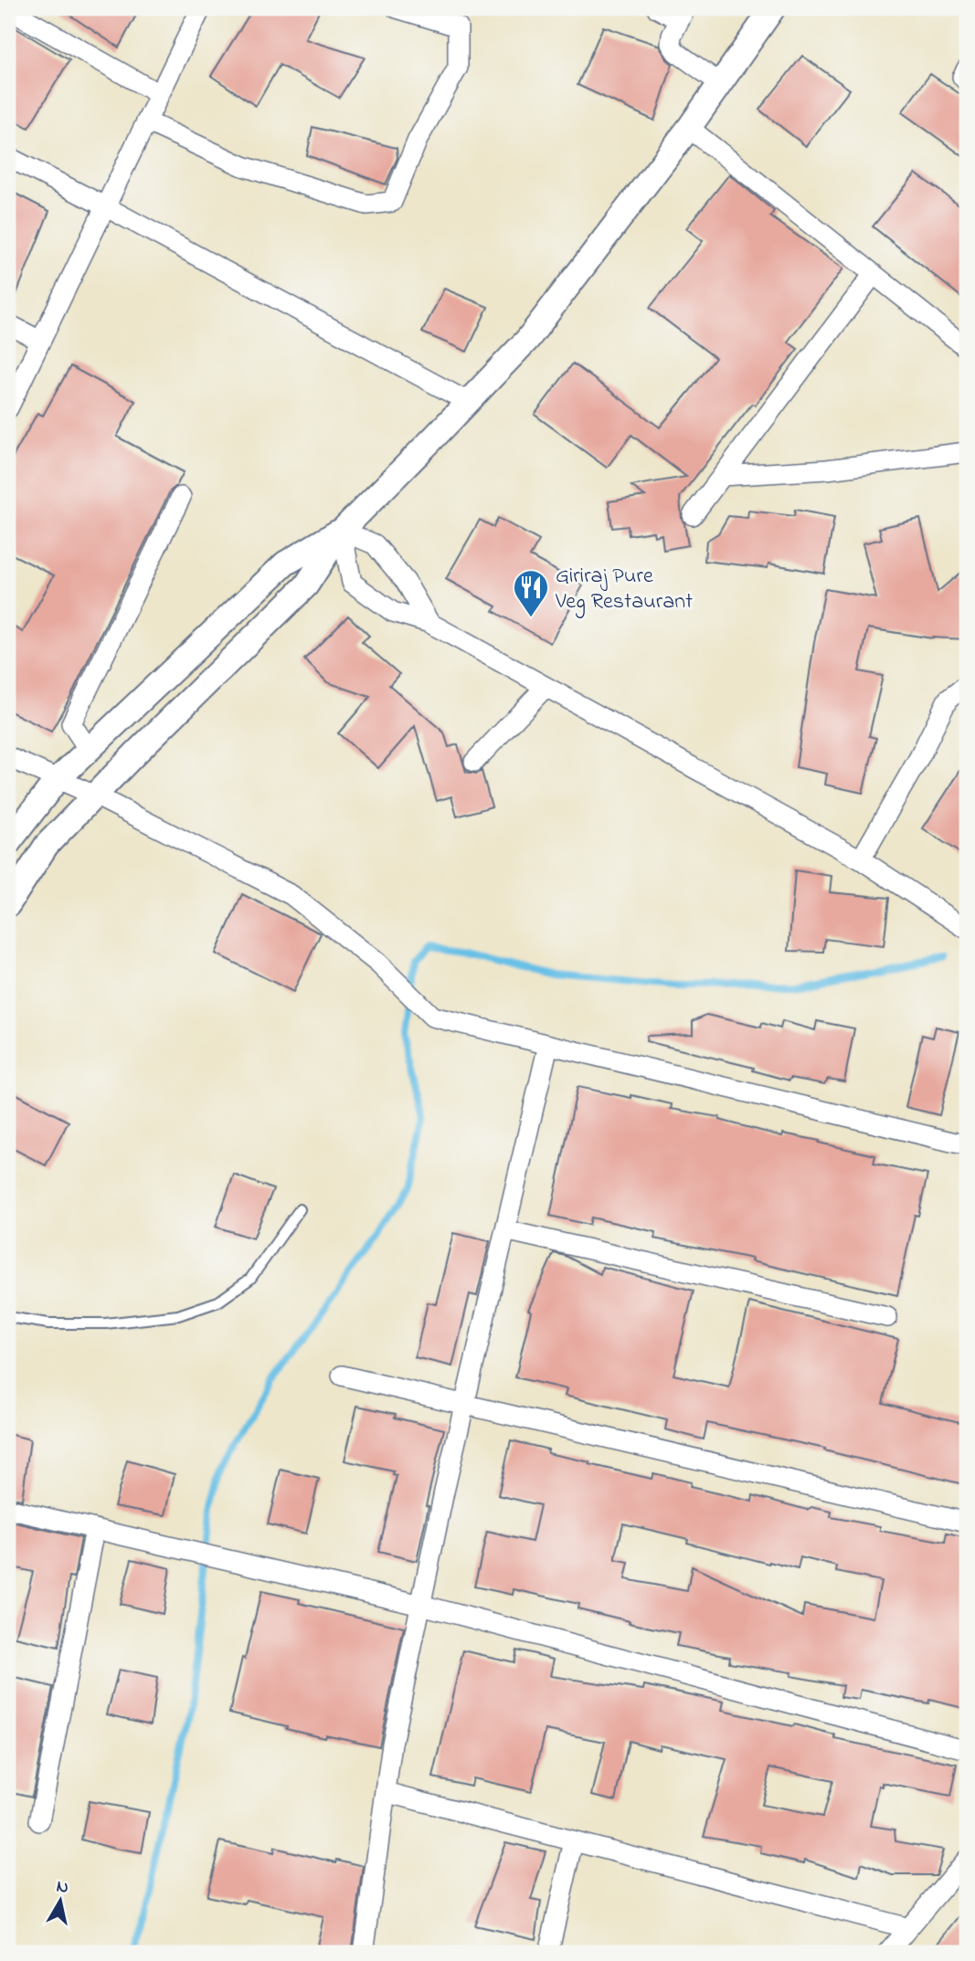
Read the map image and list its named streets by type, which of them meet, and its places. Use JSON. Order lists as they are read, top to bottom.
{
  "places": {
    "restaurant": ["Giriraj Pure Veg Restaurant"]
  },
  "north": "top"
}
